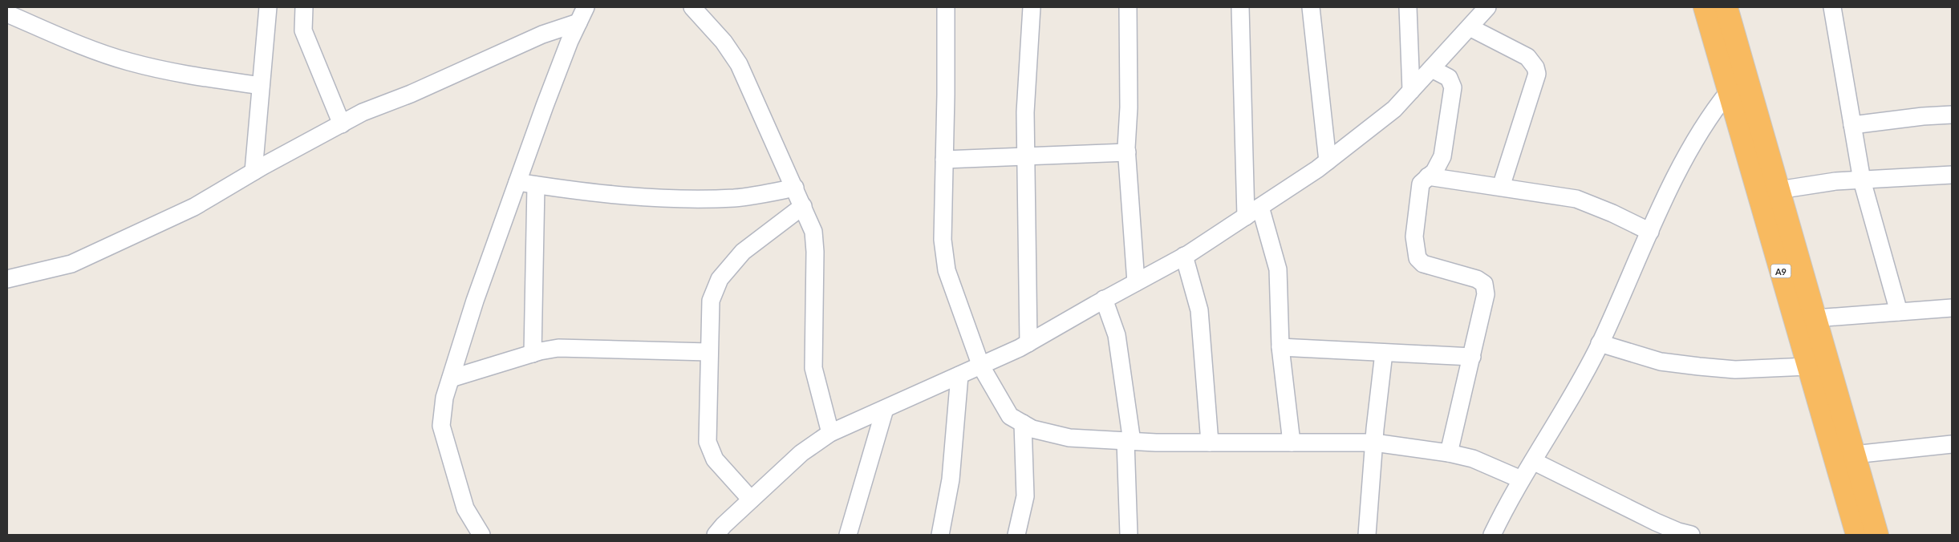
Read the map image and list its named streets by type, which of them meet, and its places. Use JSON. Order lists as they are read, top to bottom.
{
  "streets": {
    "highway": ["A9"]
  }
}
